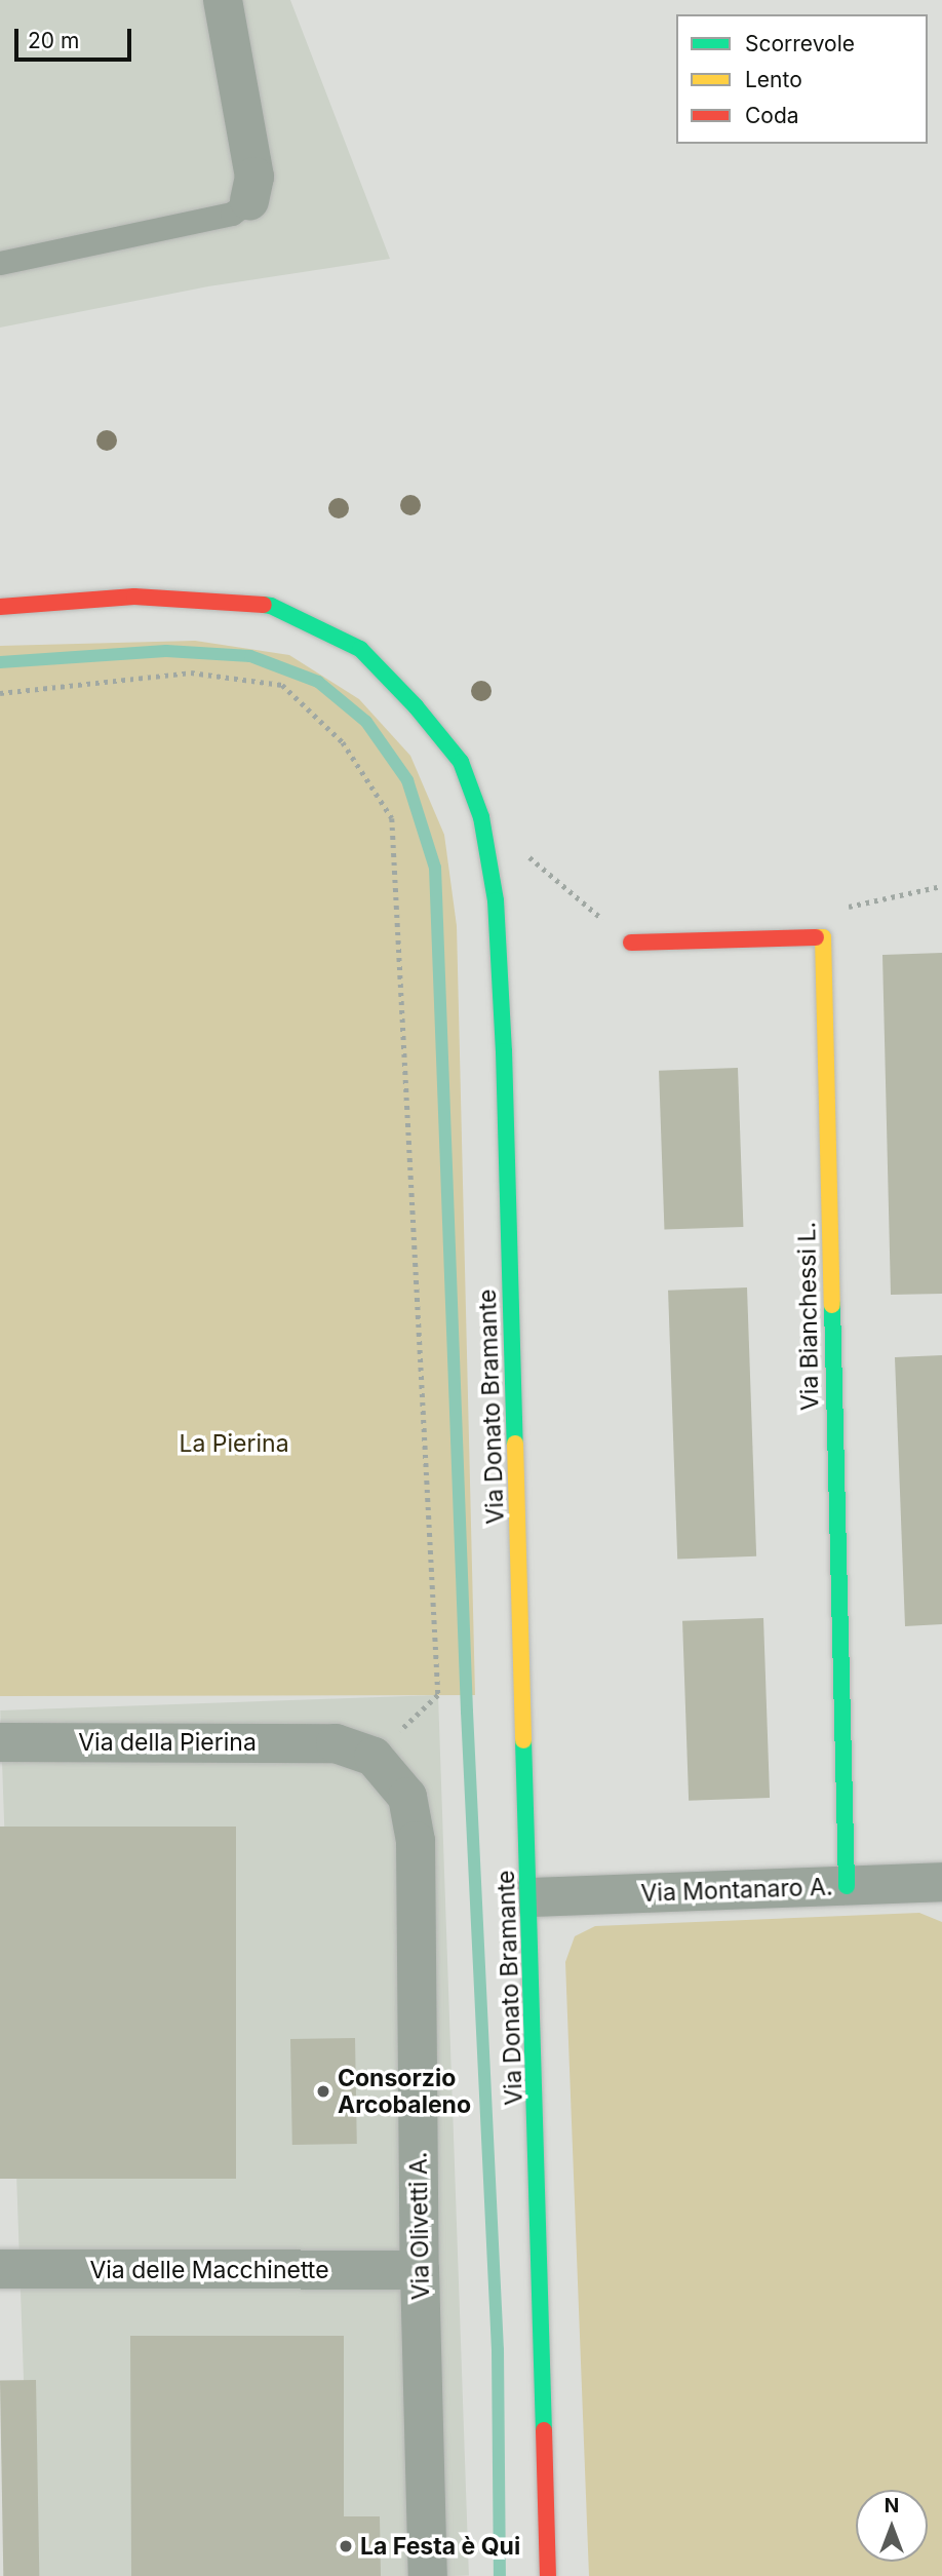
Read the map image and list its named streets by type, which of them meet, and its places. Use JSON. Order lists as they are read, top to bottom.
{
  "streets": {
    "street": [
      "Via Bianchessi L.",
      "Via Donato Bramante",
      "Via della Pierina",
      "Via Montanaro A.",
      "Via Olivetti A.",
      "Via delle Macchinette"
    ]
  },
  "crossings": [
    ["Via Bianchessi L.", "Via Montanaro A."],
    ["Via Donato Bramante", "Via Montanaro A."],
    ["Via della Pierina", "Via Olivetti A."],
    ["Via Olivetti A.", "Via delle Macchinette"]
  ],
  "parks": ["La Pierina"],
  "places": ["Consorzio Arcobaleno", "La Festa è Qui"],
  "legend": ["Scorrevole", "Lento", "Coda"],
  "scale_bar": "20 m",
  "north": "top"
}
